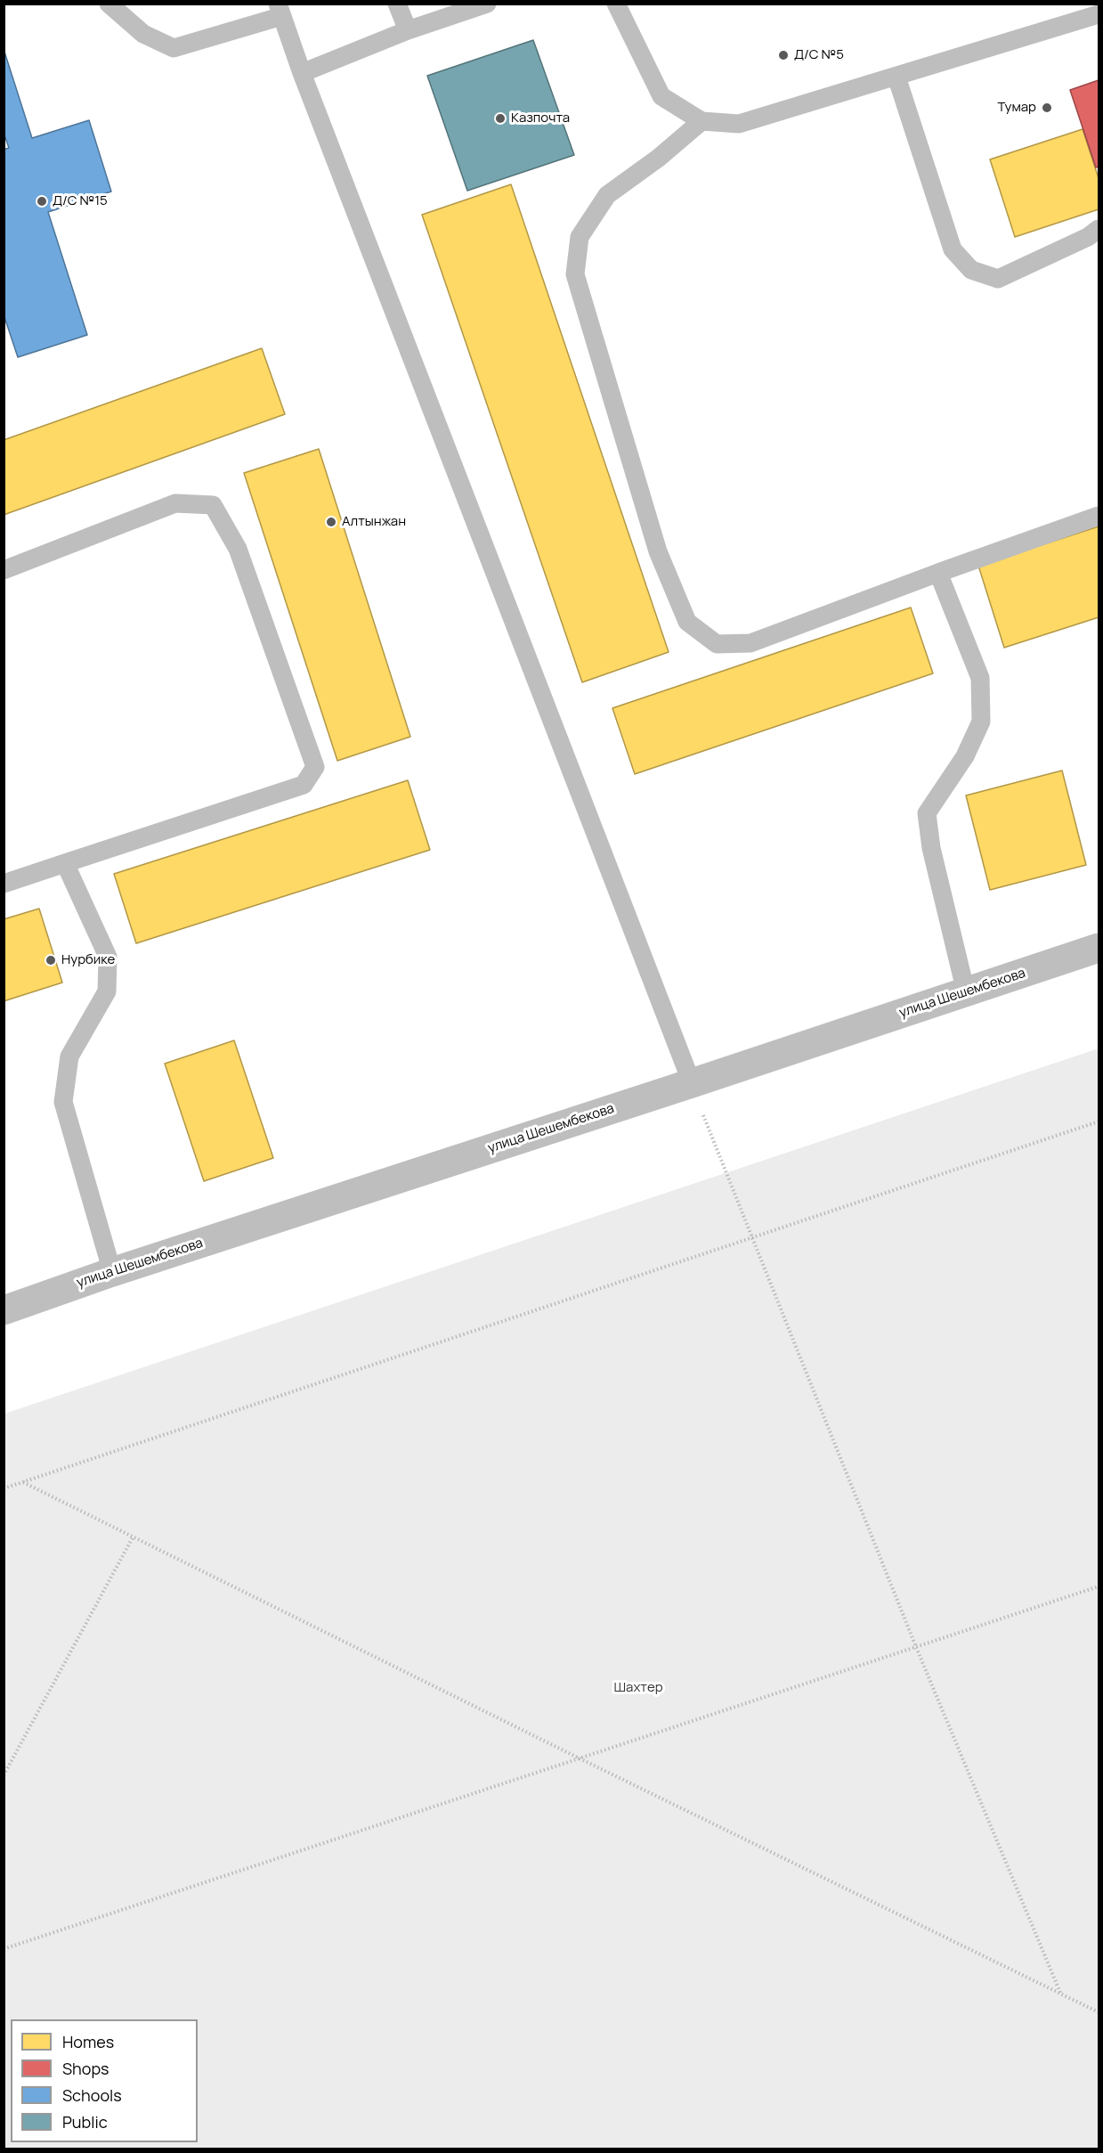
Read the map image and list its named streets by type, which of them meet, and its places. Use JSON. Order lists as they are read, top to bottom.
{
  "streets": {
    "street": ["улица Шешембекова"]
  },
  "parks": ["Шахтер"],
  "places": [
    "Д/С №5",
    "Тумар",
    "Казпочта",
    "Д/С №15",
    "Алтынжан",
    "Нурбике"
  ],
  "legend": [
    "Homes",
    "Shops",
    "Schools",
    "Public"
  ]
}
